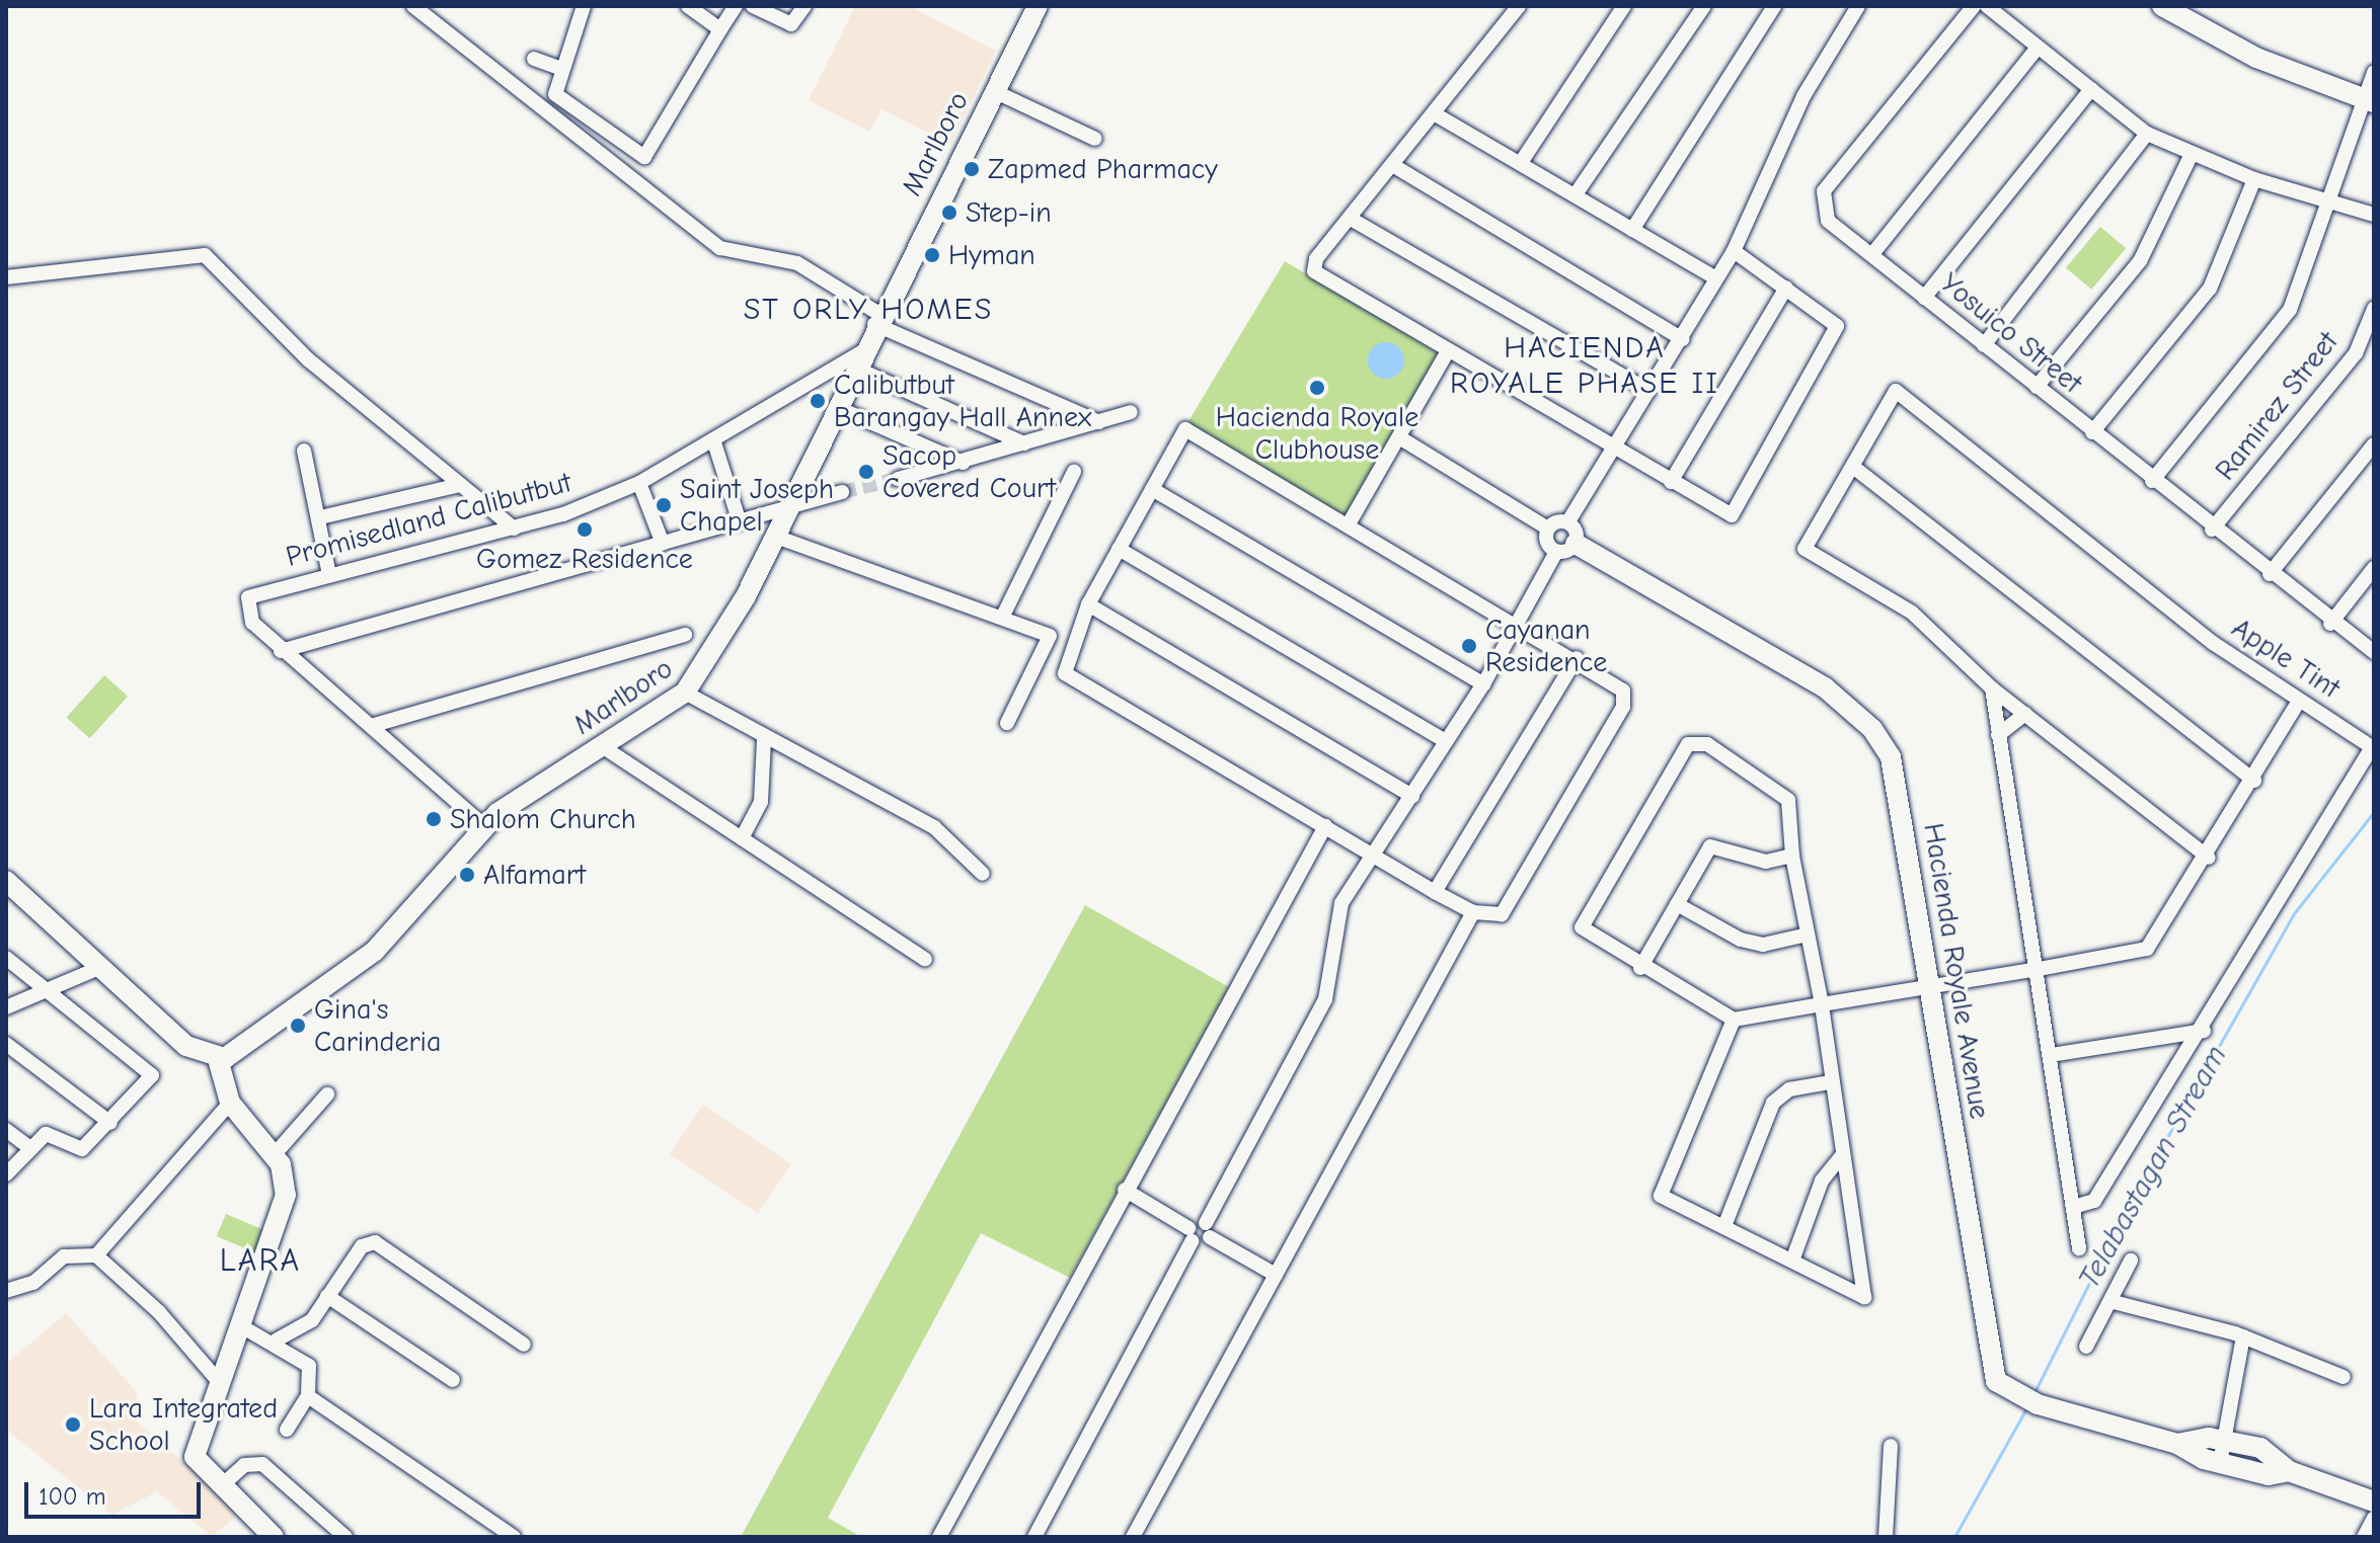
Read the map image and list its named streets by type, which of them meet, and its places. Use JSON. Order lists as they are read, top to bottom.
{
  "streets": {
    "street": [
      "Marlboro",
      "Yosuico Street",
      "Ramirez Street",
      "Promisedland Calibutbut",
      "Apple Tint",
      "Hacienda Royale Avenue"
    ]
  },
  "crossings": [
    ["Marlboro", "Promisedland Calibutbut"],
    ["Yosuico Street", "Ramirez Street"]
  ],
  "districts": ["ST ORLY HOMES", "HACIENDA ROYALE PHASE II", "LARA"],
  "water": ["Telabastagan Stream"],
  "places": [
    "Zapmed Pharmacy",
    "Step-in",
    "Hyman",
    "Hacienda Royale Clubhouse",
    "Calibutbut Barangay Hall Annex",
    "Sacop Covered Court",
    "Saint Joseph Chapel",
    "Gomez Residence",
    "Cayanan Residence",
    "Shalom Church",
    "Alfamart",
    "Gina's Carinderia",
    "Lara Integrated School"
  ],
  "scale_bar": "100 m"
}
